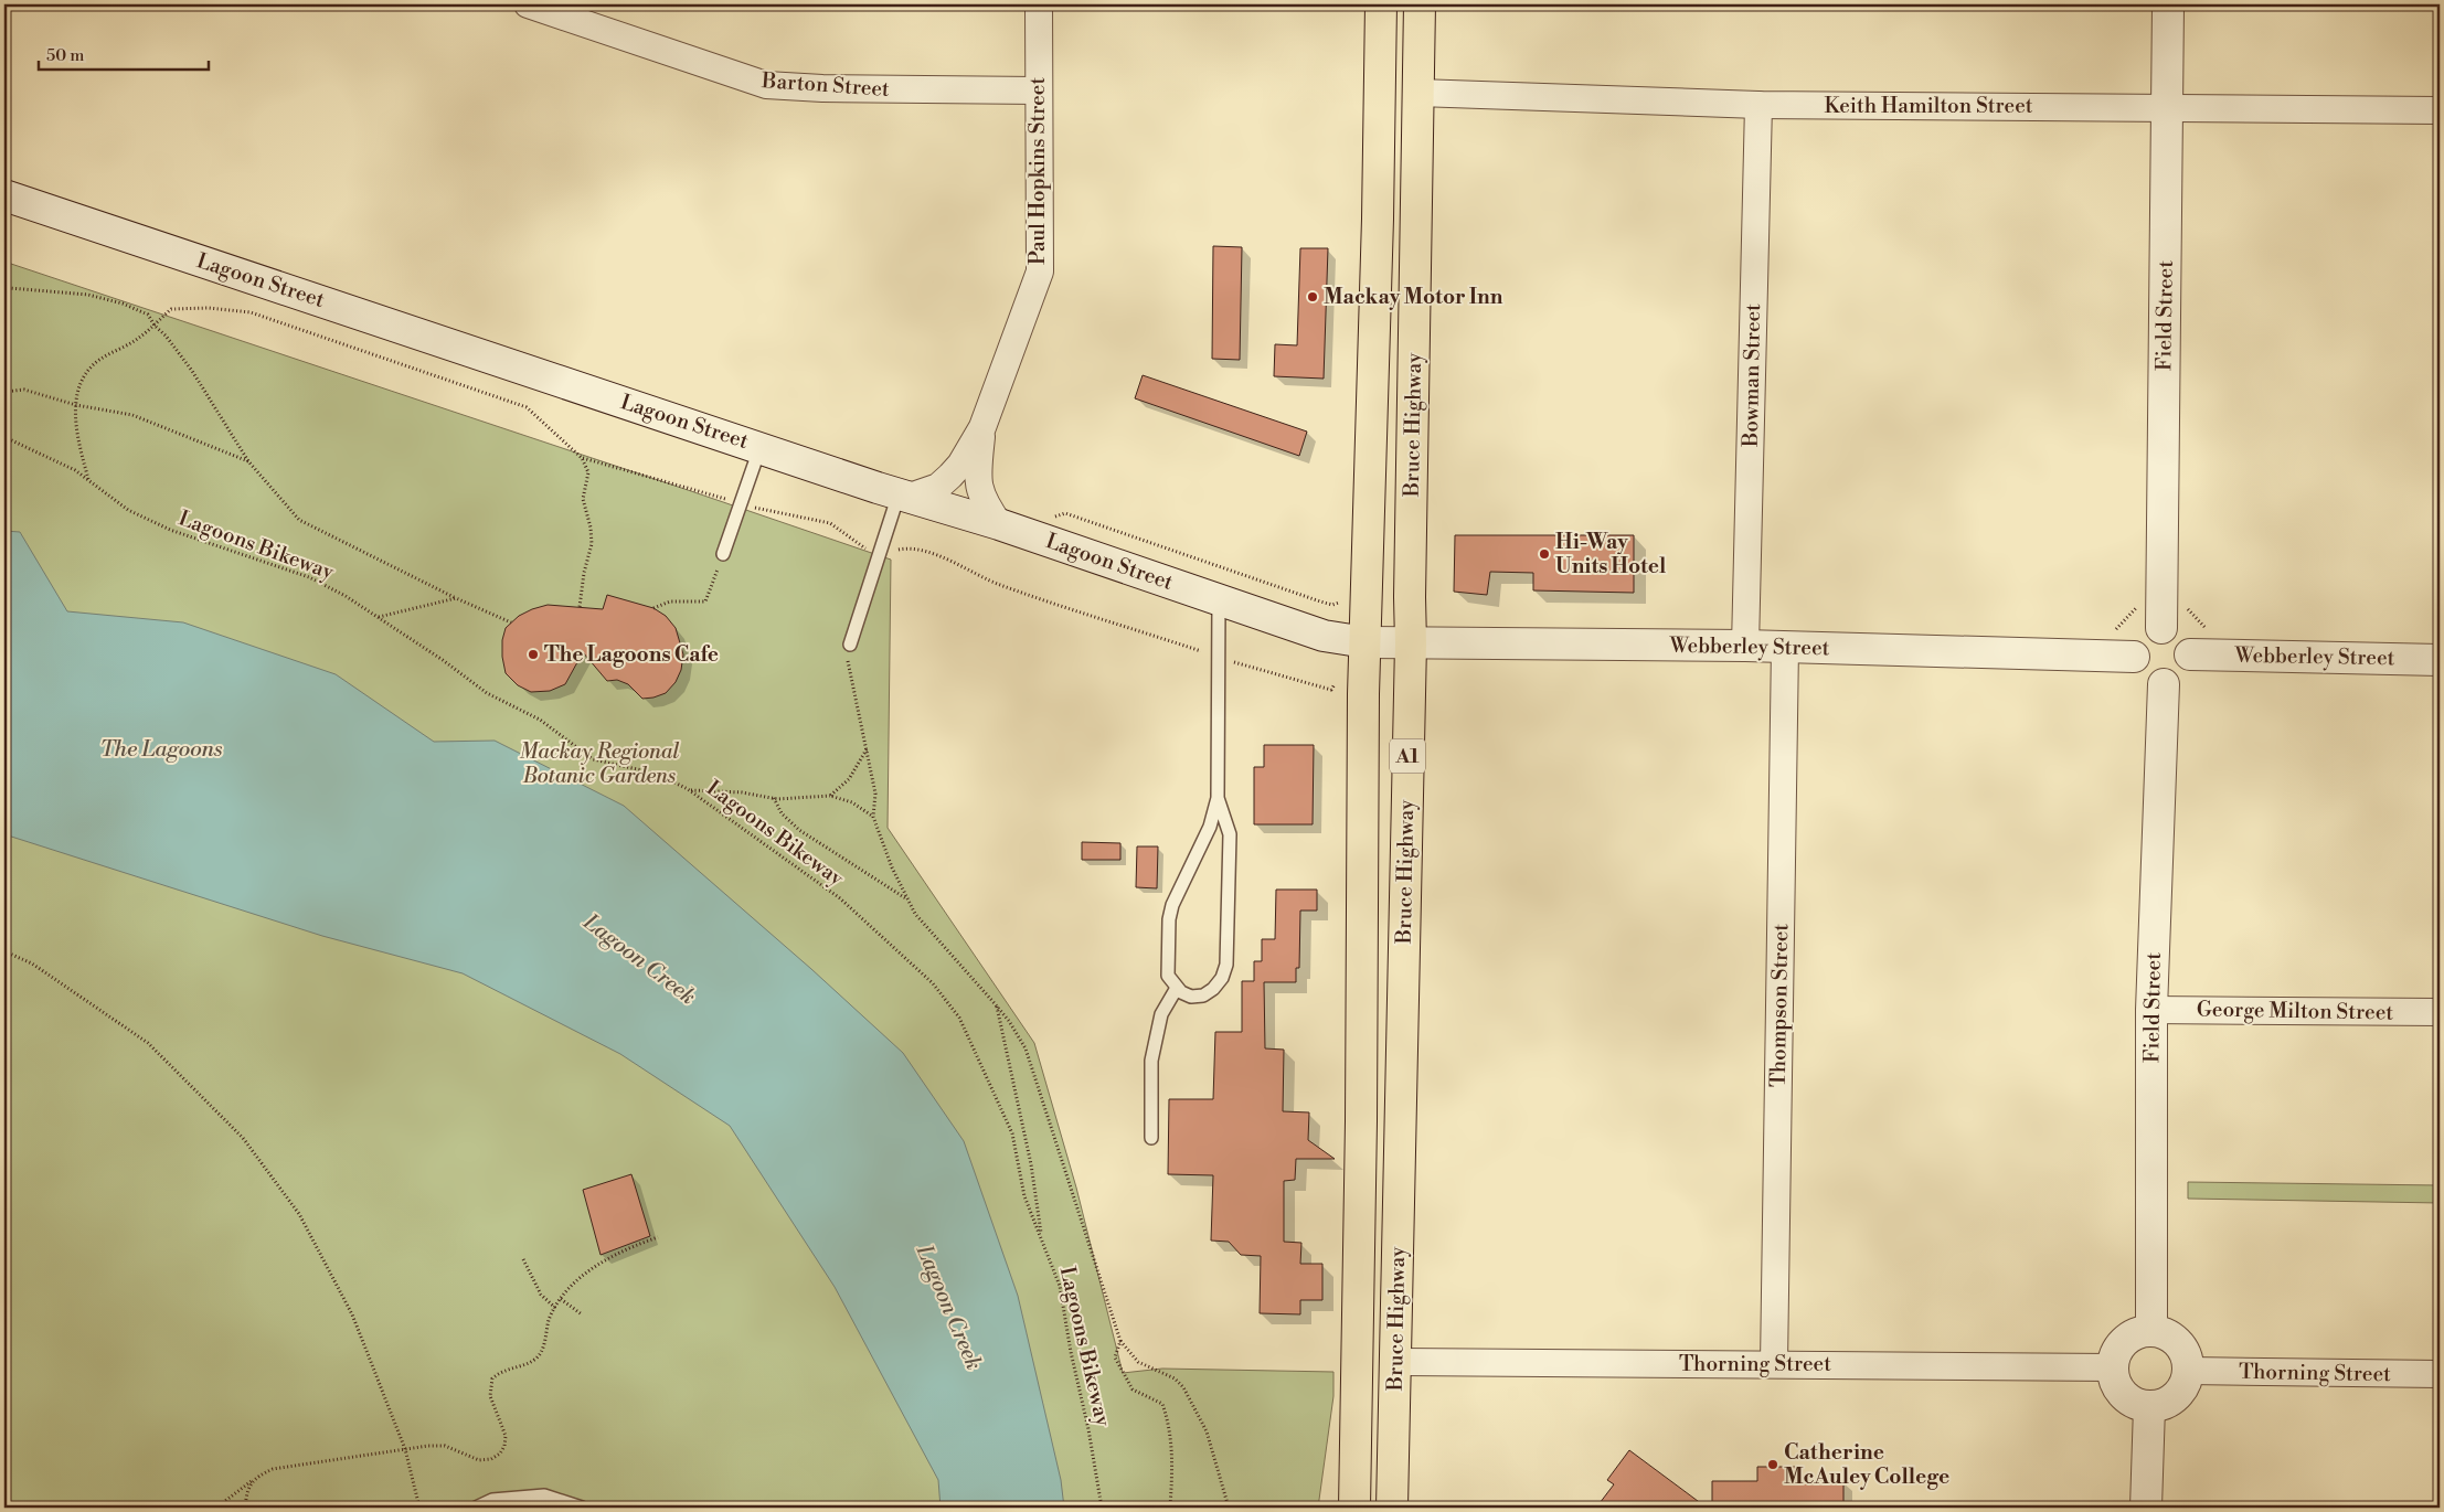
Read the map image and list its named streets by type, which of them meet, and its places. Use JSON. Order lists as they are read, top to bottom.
{
  "streets": {
    "highway": ["Bruce Highway", "A1"],
    "street": [
      "Barton Street",
      "Keith Hamilton Street",
      "Paul Hopkins Street",
      "Lagoon Street",
      "Field Street",
      "Bowman Street",
      "Webberley Street",
      "Thompson Street",
      "George Milton Street",
      "Thorning Street"
    ],
    "path": ["Lagoons Bikeway"]
  },
  "crossings": [
    ["Barton Street", "Paul Hopkins Street"],
    ["Keith Hamilton Street", "Field Street"],
    ["Keith Hamilton Street", "Bowman Street"],
    ["Keith Hamilton Street", "Bruce Highway"],
    ["Paul Hopkins Street", "Lagoon Street"],
    ["Lagoon Street", "Bruce Highway"],
    ["Lagoon Street", "Webberley Street"],
    ["Field Street", "Webberley Street"],
    ["Field Street", "George Milton Street"],
    ["Field Street", "Thorning Street"],
    ["Bowman Street", "Webberley Street"],
    ["Bruce Highway", "Webberley Street"],
    ["Bruce Highway", "Thorning Street"],
    ["Webberley Street", "Thompson Street"],
    ["Thompson Street", "Thorning Street"]
  ],
  "water": ["The Lagoons", "Lagoon Creek"],
  "parks": ["Mackay Regional Botanic Gardens"],
  "places": [
    "Mackay Motor Inn",
    "Hi-Way Units Hotel",
    "The Lagoons Cafe",
    "Catherine McAuley College"
  ],
  "scale_bar": "50 m"
}
